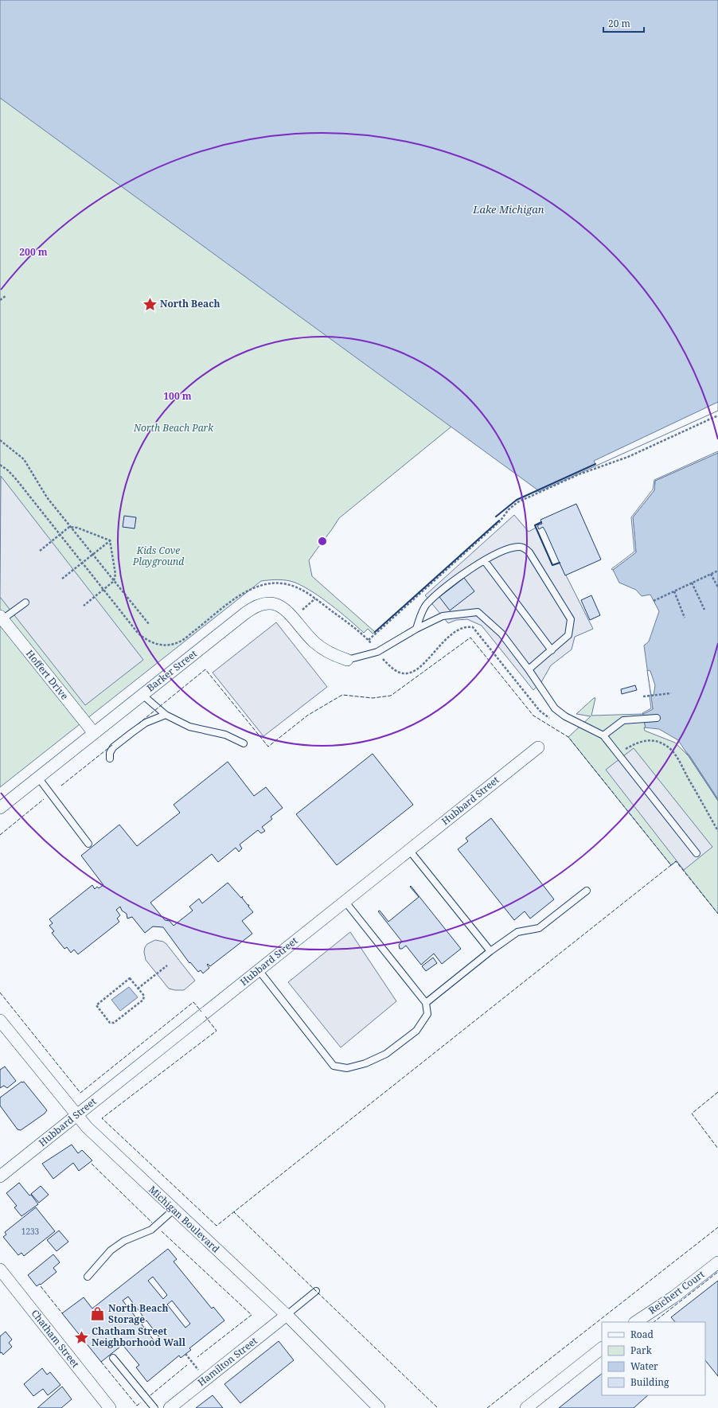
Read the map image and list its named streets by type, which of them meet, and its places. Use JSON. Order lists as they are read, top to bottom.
{
  "streets": {
    "street": [
      "Barker Street",
      "Hoffert Drive",
      "Hubbard Street",
      "Michigan Boulevard",
      "Reichert Court",
      "Chatham Street",
      "Hamilton Street"
    ]
  },
  "crossings": [
    ["Barker Street", "Hoffert Drive"],
    ["Hubbard Street", "Michigan Boulevard"],
    ["Michigan Boulevard", "Hamilton Street"]
  ],
  "water": ["Lake Michigan"],
  "parks": ["North Beach Park", "Kids Cove Playground"],
  "places": {
    "place": ["North Beach", "Chatham Street Neighborhood Wall"],
    "shop": ["North Beach Storage"]
  },
  "house_numbers": ["1233"],
  "legend": [
    "Road",
    "Park",
    "Water",
    "Building"
  ],
  "scale_bar": "20 m",
  "rings": ["200 m", "100 m"]
}
